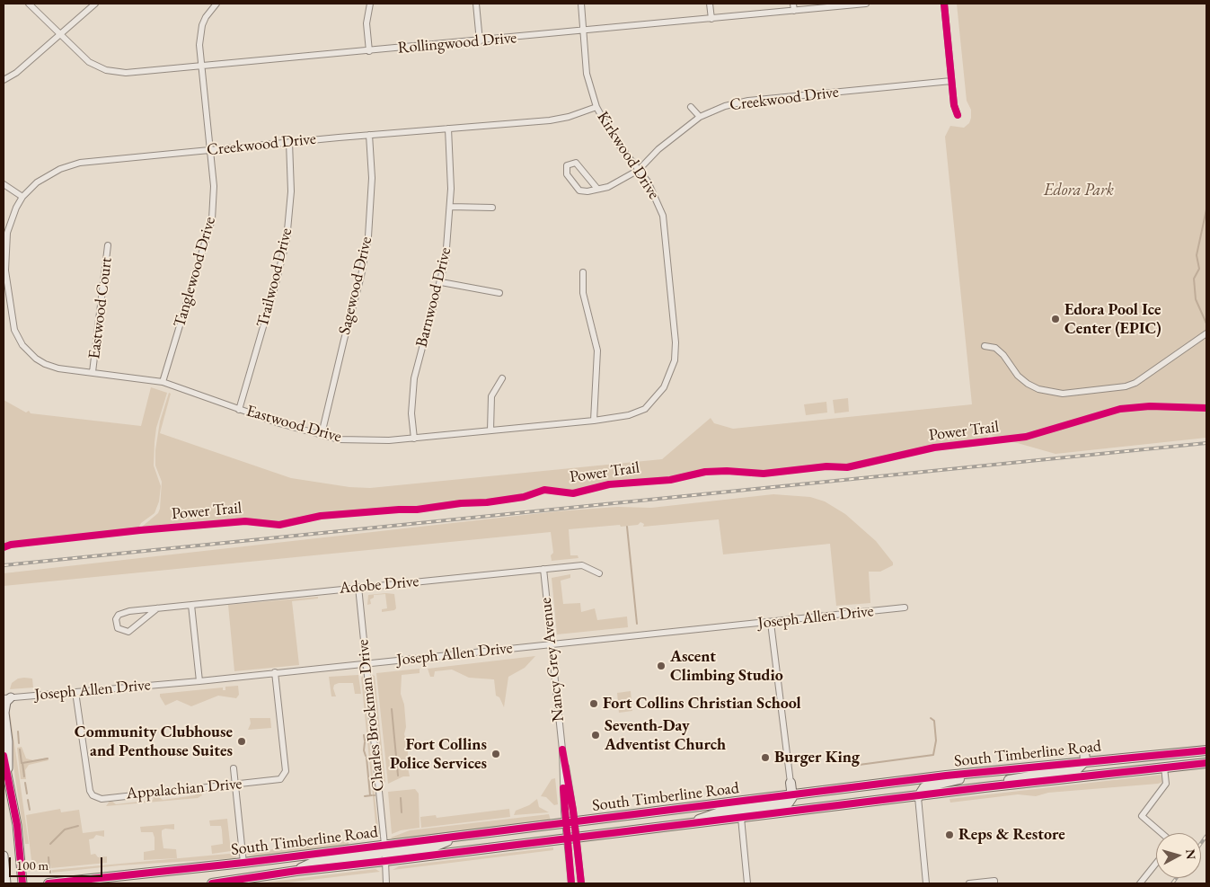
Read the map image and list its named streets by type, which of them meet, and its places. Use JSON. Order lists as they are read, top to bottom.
{
  "streets": {
    "main road": ["South Timberline Road"],
    "street": [
      "Rollingwood Drive",
      "Creekwood Drive",
      "Kirkwood Drive",
      "Tanglewood Drive",
      "Trailwood Drive",
      "Sagewood Drive",
      "Barnwood Drive",
      "Eastwood Court",
      "Eastwood Drive",
      "Adobe Drive",
      "Joseph Allen Drive",
      "Nancy Grey Avenue",
      "Charles Brockman Drive",
      "Appalachian Drive"
    ],
    "cycle path": ["Power Trail"]
  },
  "crossings": [
    ["Rollingwood Drive", "Kirkwood Drive"],
    ["Rollingwood Drive", "Tanglewood Drive"],
    ["Creekwood Drive", "Kirkwood Drive"],
    ["Creekwood Drive", "Tanglewood Drive"],
    ["Creekwood Drive", "Trailwood Drive"],
    ["Creekwood Drive", "Sagewood Drive"],
    ["Creekwood Drive", "Barnwood Drive"],
    ["Creekwood Drive", "Eastwood Drive"],
    ["Kirkwood Drive", "Eastwood Drive"],
    ["Tanglewood Drive", "Eastwood Drive"],
    ["Trailwood Drive", "Eastwood Drive"],
    ["Sagewood Drive", "Eastwood Drive"],
    ["Barnwood Drive", "Eastwood Drive"],
    ["Eastwood Court", "Eastwood Drive"],
    ["Adobe Drive", "Nancy Grey Avenue"],
    ["Adobe Drive", "Charles Brockman Drive"],
    ["Joseph Allen Drive", "Nancy Grey Avenue"],
    ["Joseph Allen Drive", "Charles Brockman Drive"],
    ["Joseph Allen Drive", "Appalachian Drive"],
    ["Nancy Grey Avenue", "South Timberline Road"],
    ["Charles Brockman Drive", "South Timberline Road"]
  ],
  "parks": ["Edora Park"],
  "places": [
    "Edora Pool Ice Center (EPIC)",
    "Ascent Climbing Studio",
    "Fort Collins Christian School",
    "Seventh-Day Adventist Church",
    "Community Clubhouse and Penthouse Suites",
    "Fort Collins Police Services",
    "Burger King",
    "Reps & Restore"
  ],
  "scale_bar": "100 m",
  "north": "right"
}
